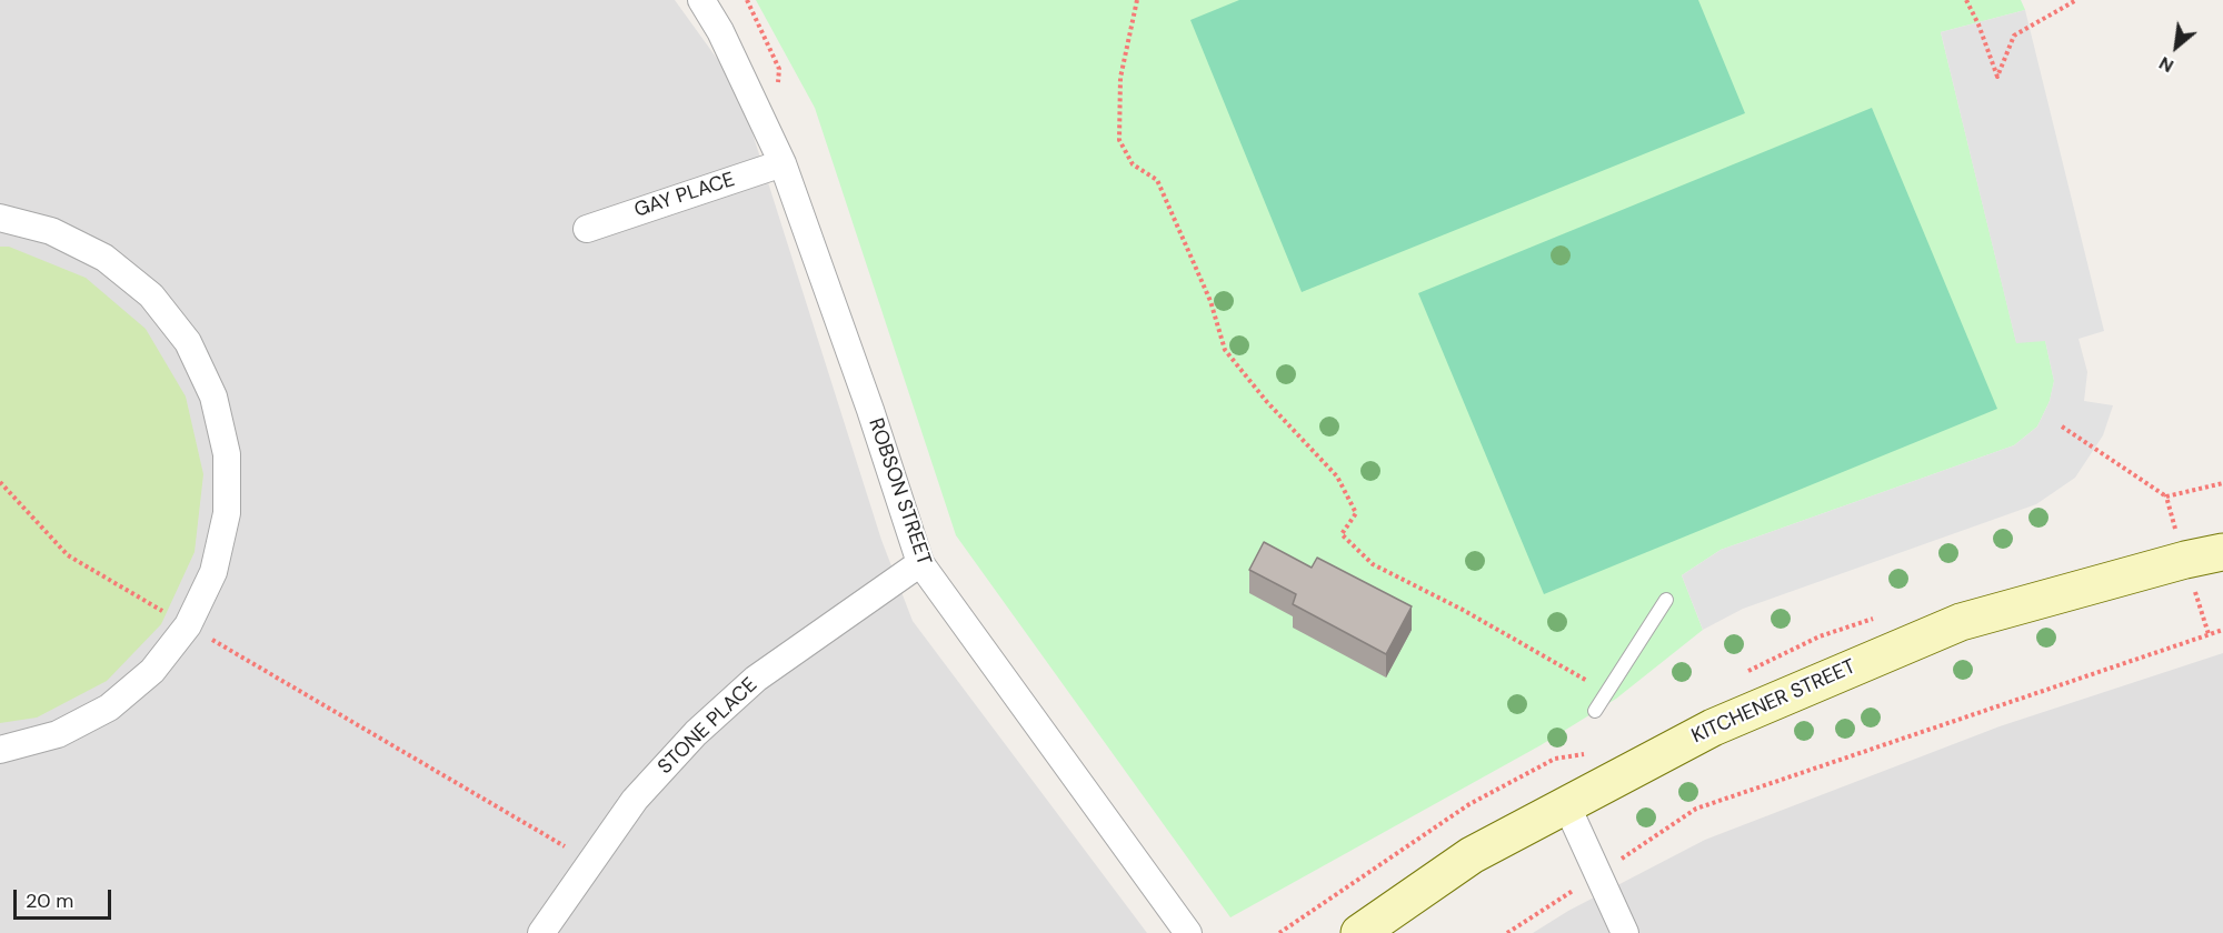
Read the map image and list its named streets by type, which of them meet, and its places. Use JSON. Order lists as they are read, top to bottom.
{
  "streets": {
    "street": [
      "GAY PLACE",
      "ROBSON STREET",
      "KITCHENER STREET",
      "STONE PLACE"
    ]
  },
  "crossings": [
    ["GAY PLACE", "ROBSON STREET"],
    ["ROBSON STREET", "STONE PLACE"]
  ],
  "scale_bar": "20 m",
  "north": "bottom left"
}
